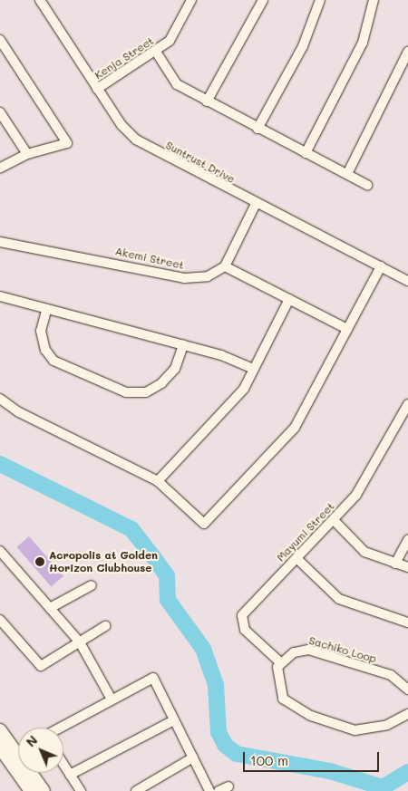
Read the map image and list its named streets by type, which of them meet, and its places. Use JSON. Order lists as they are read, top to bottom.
{
  "streets": {
    "street": [
      "Kenja Street",
      "Suntrust Drive",
      "Akemi Street",
      "Mayumi Street",
      "Sachiko Loop"
    ]
  },
  "crossings": [
    ["Kenja Street", "Suntrust Drive"],
    ["Mayumi Street", "Sachiko Loop"]
  ],
  "places": ["Acropolis at Golden Horizon Clubhouse"],
  "scale_bar": "100 m",
  "north": "top left"
}
